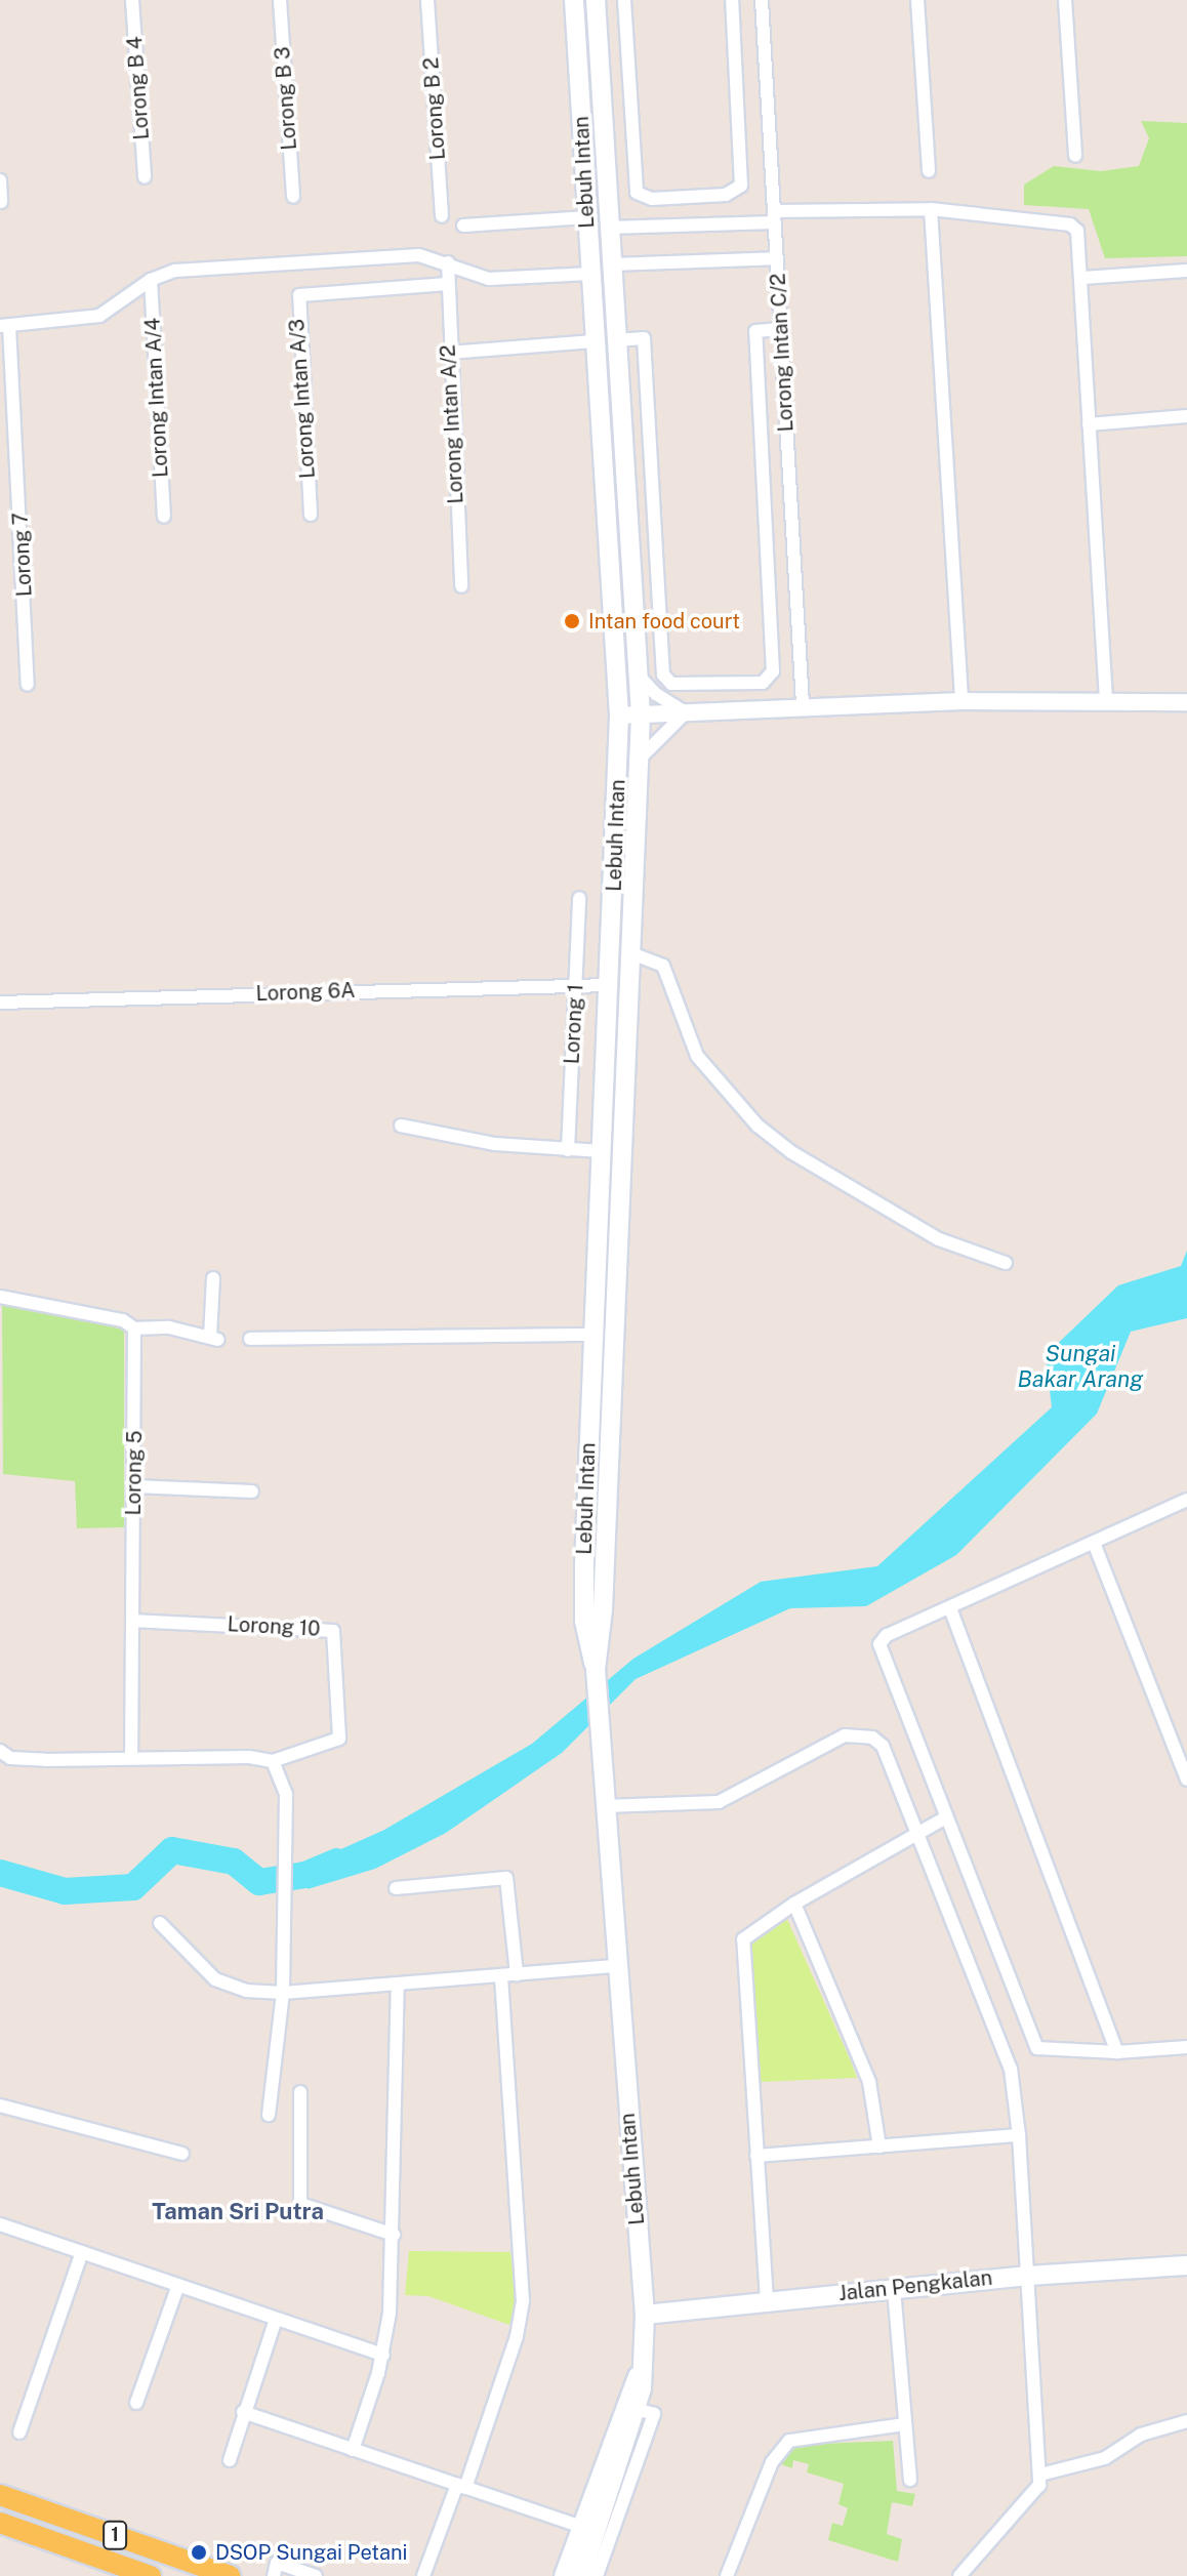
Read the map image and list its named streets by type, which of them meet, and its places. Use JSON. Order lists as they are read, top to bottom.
{
  "streets": {
    "main road": ["Lebuh Intan", "Jalan Pengkalan", "1"],
    "street": [
      "Lorong B 4",
      "Lorong B 3",
      "Lorong B 2",
      "Lorong Intan C/2",
      "Lorong Intan A/4",
      "Lorong Intan A/3",
      "Lorong Intan A/2",
      "Lorong 7",
      "Lorong 6A",
      "Lorong 1",
      "Lorong 5",
      "Lorong 10"
    ]
  },
  "crossings": [
    ["Lebuh Intan", "Lorong 6A"],
    ["Lebuh Intan", "Jalan Pengkalan"],
    ["Lorong Intan A/3", "Lorong Intan A/2"],
    ["Lorong 6A", "Lorong 1"],
    ["Lorong 5", "Lorong 10"]
  ],
  "districts": ["Taman Sri Putra"],
  "water": ["Sungai Bakar Arang"],
  "places": ["Intan food court", "DSOP Sungai Petani"]
}
